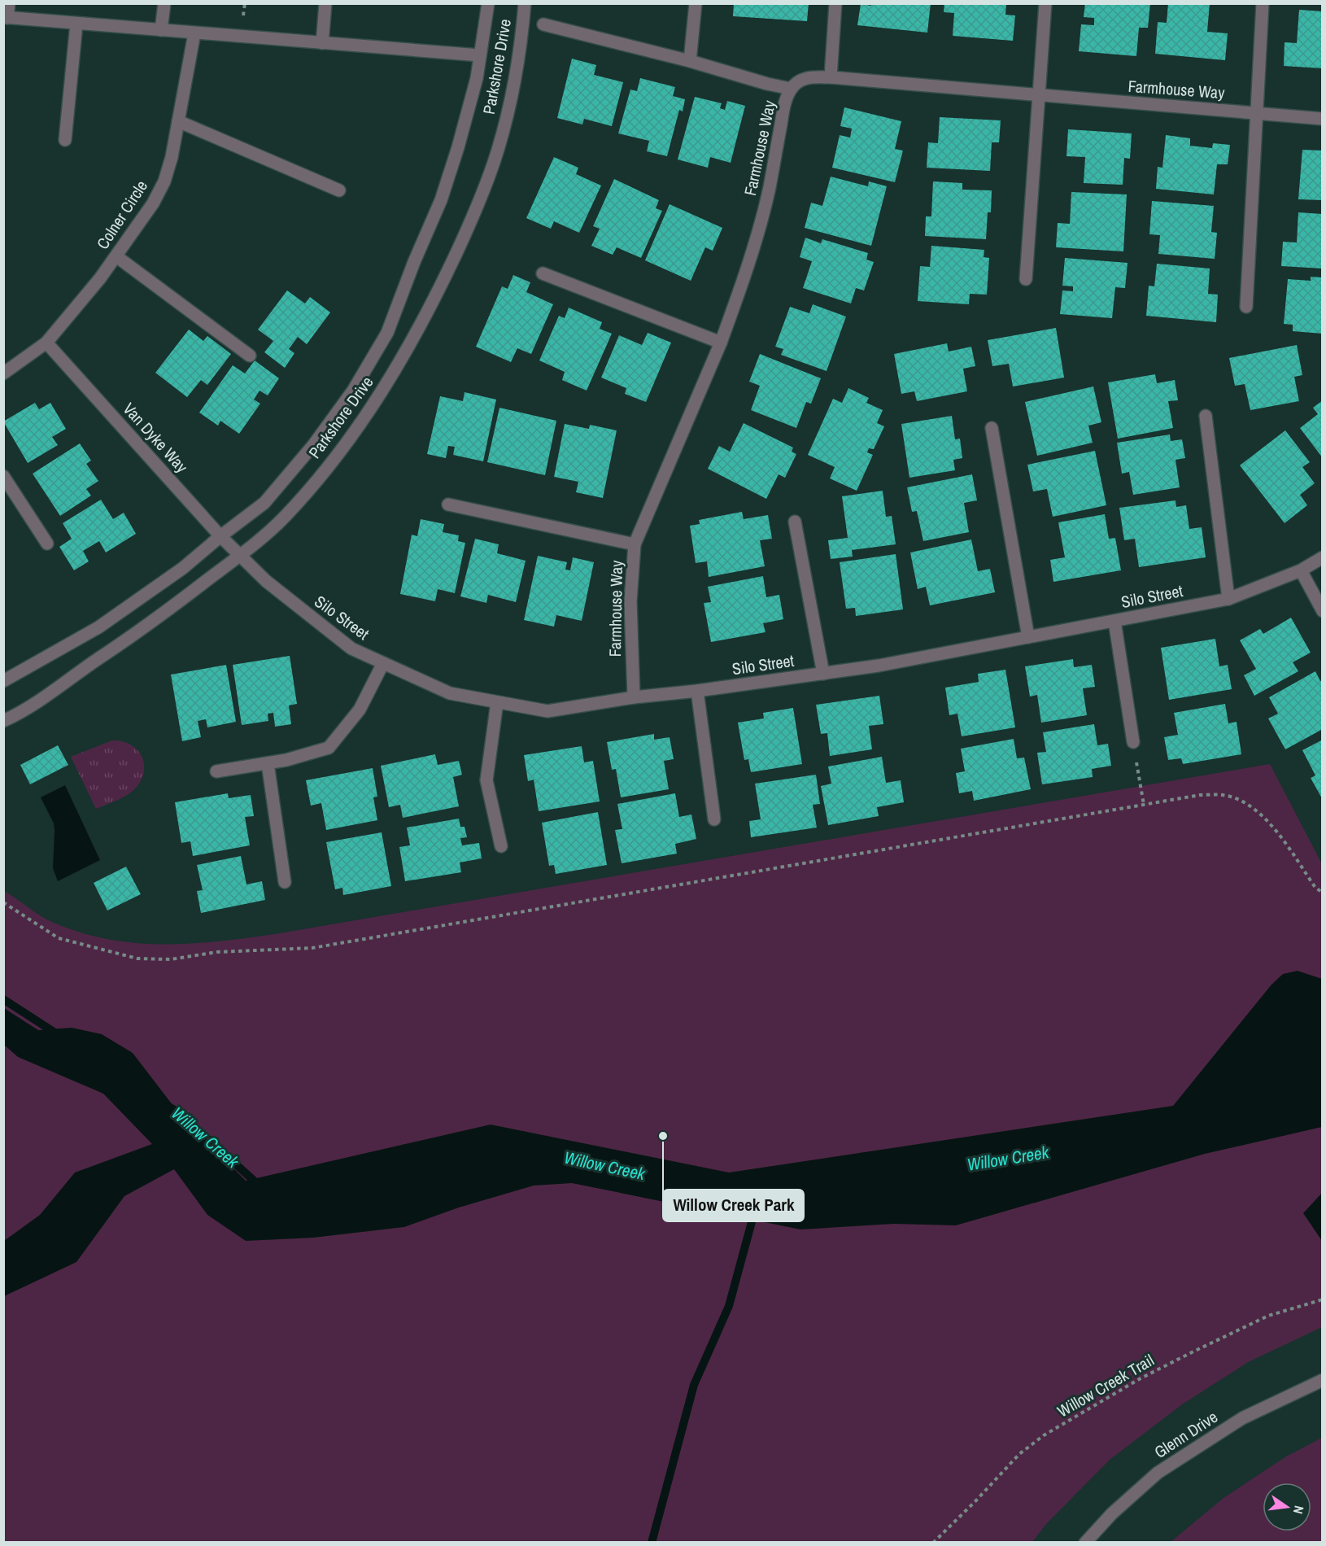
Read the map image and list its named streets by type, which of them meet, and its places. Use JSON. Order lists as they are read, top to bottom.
{
  "streets": {
    "street": [
      "Parkshore Drive",
      "Farmhouse Way",
      "Colner Circle",
      "Van Dyke Way",
      "Silo Street",
      "Glenn Drive"
    ],
    "path": ["Willow Creek Trail"]
  },
  "crossings": [
    ["Parkshore Drive", "Van Dyke Way"],
    ["Parkshore Drive", "Silo Street"],
    ["Farmhouse Way", "Silo Street"],
    ["Colner Circle", "Van Dyke Way"],
    ["Van Dyke Way", "Silo Street"]
  ],
  "water": ["Willow Creek"],
  "places": ["Willow Creek Park"],
  "north": "right"
}
